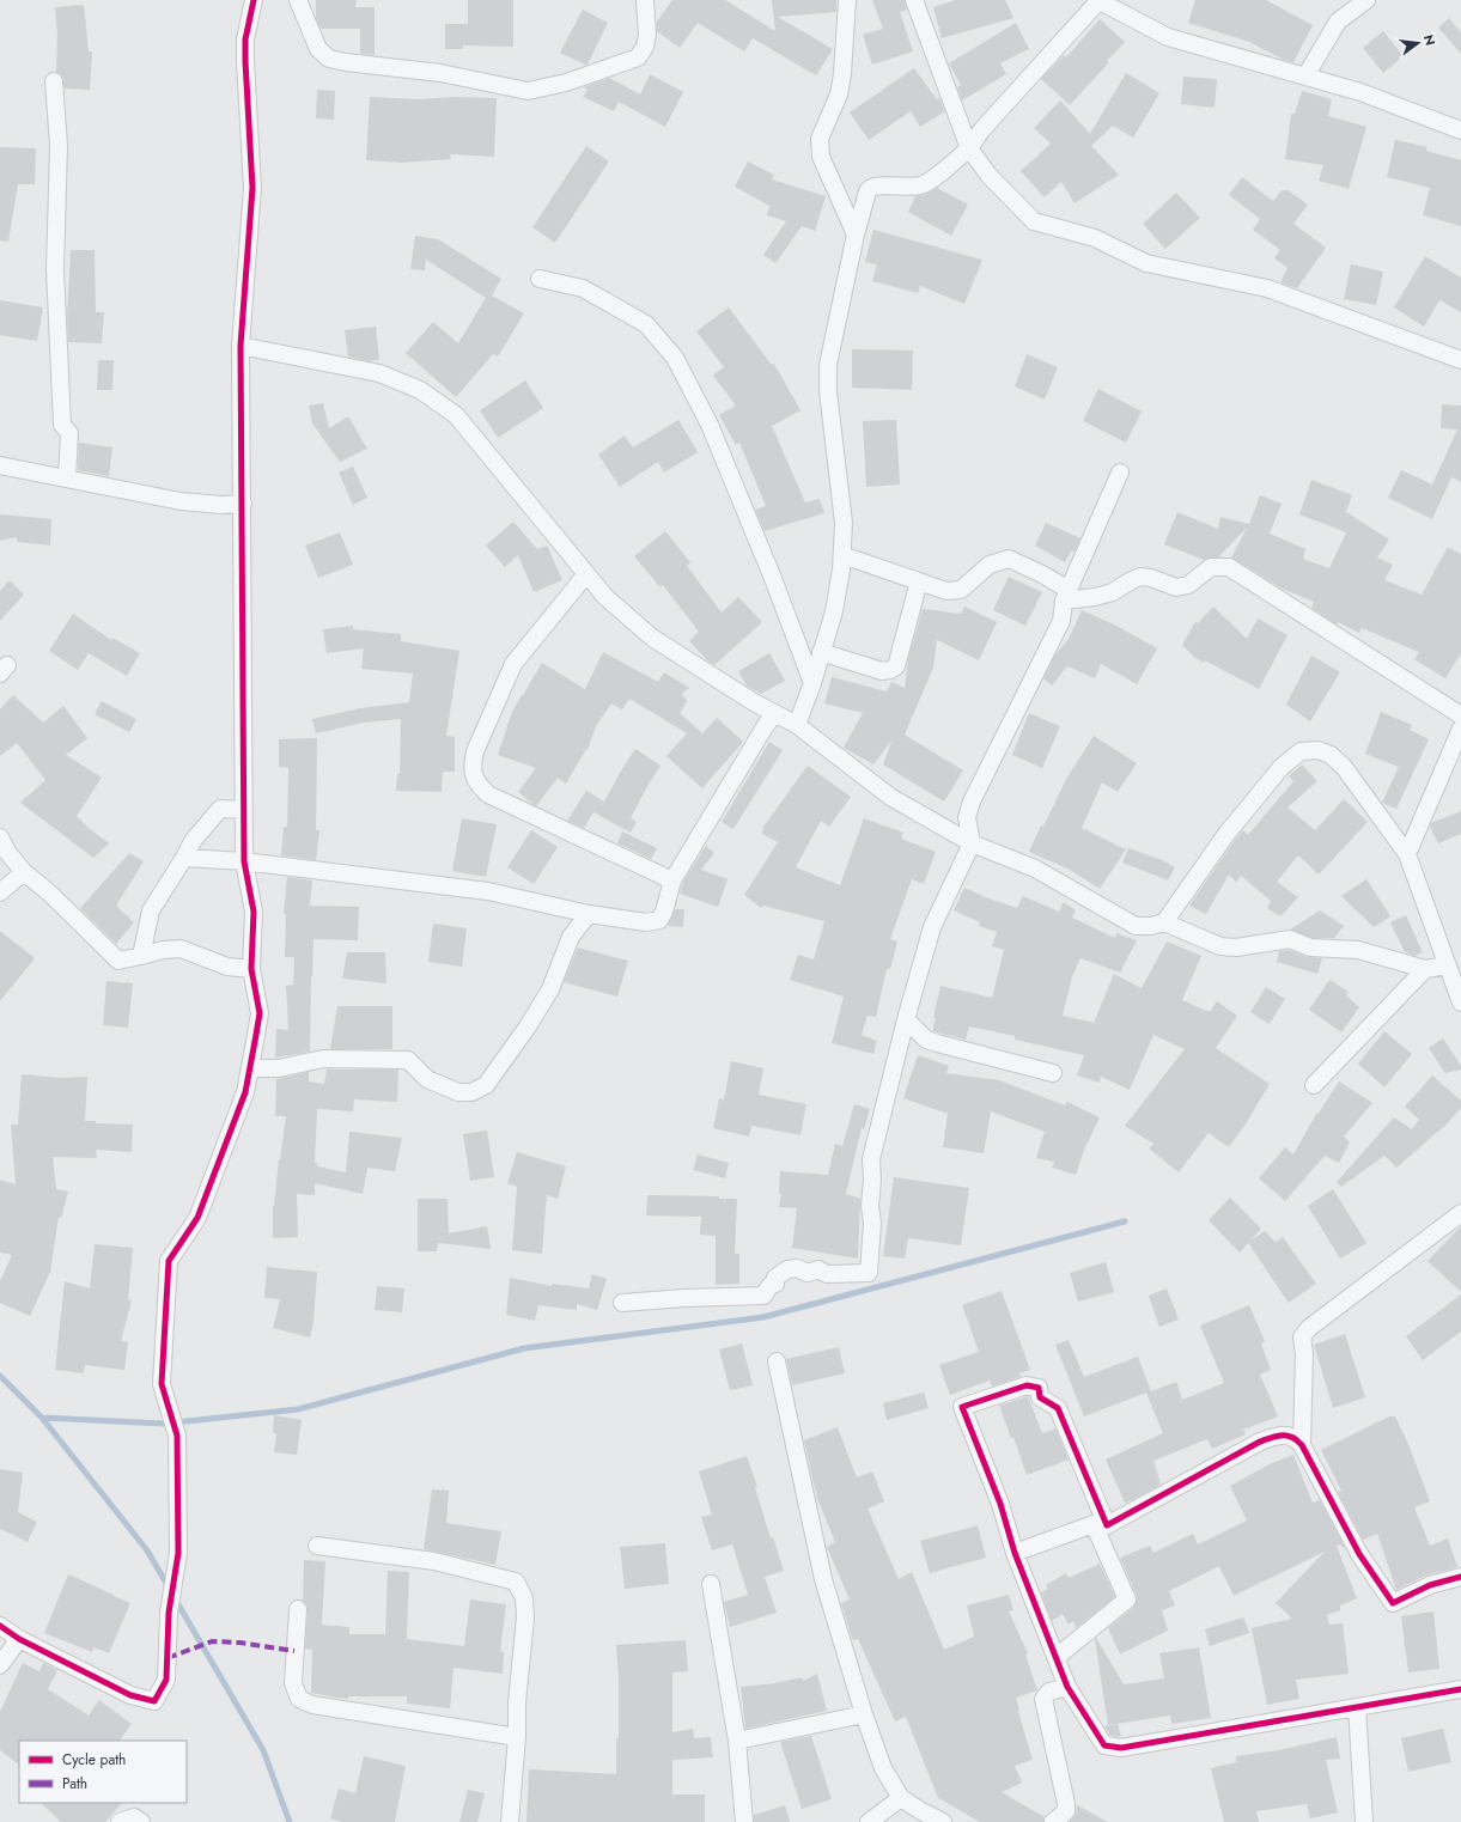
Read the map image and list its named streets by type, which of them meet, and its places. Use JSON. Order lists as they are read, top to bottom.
{
  "legend": ["Cycle path", "Path"],
  "north": "right"
}
